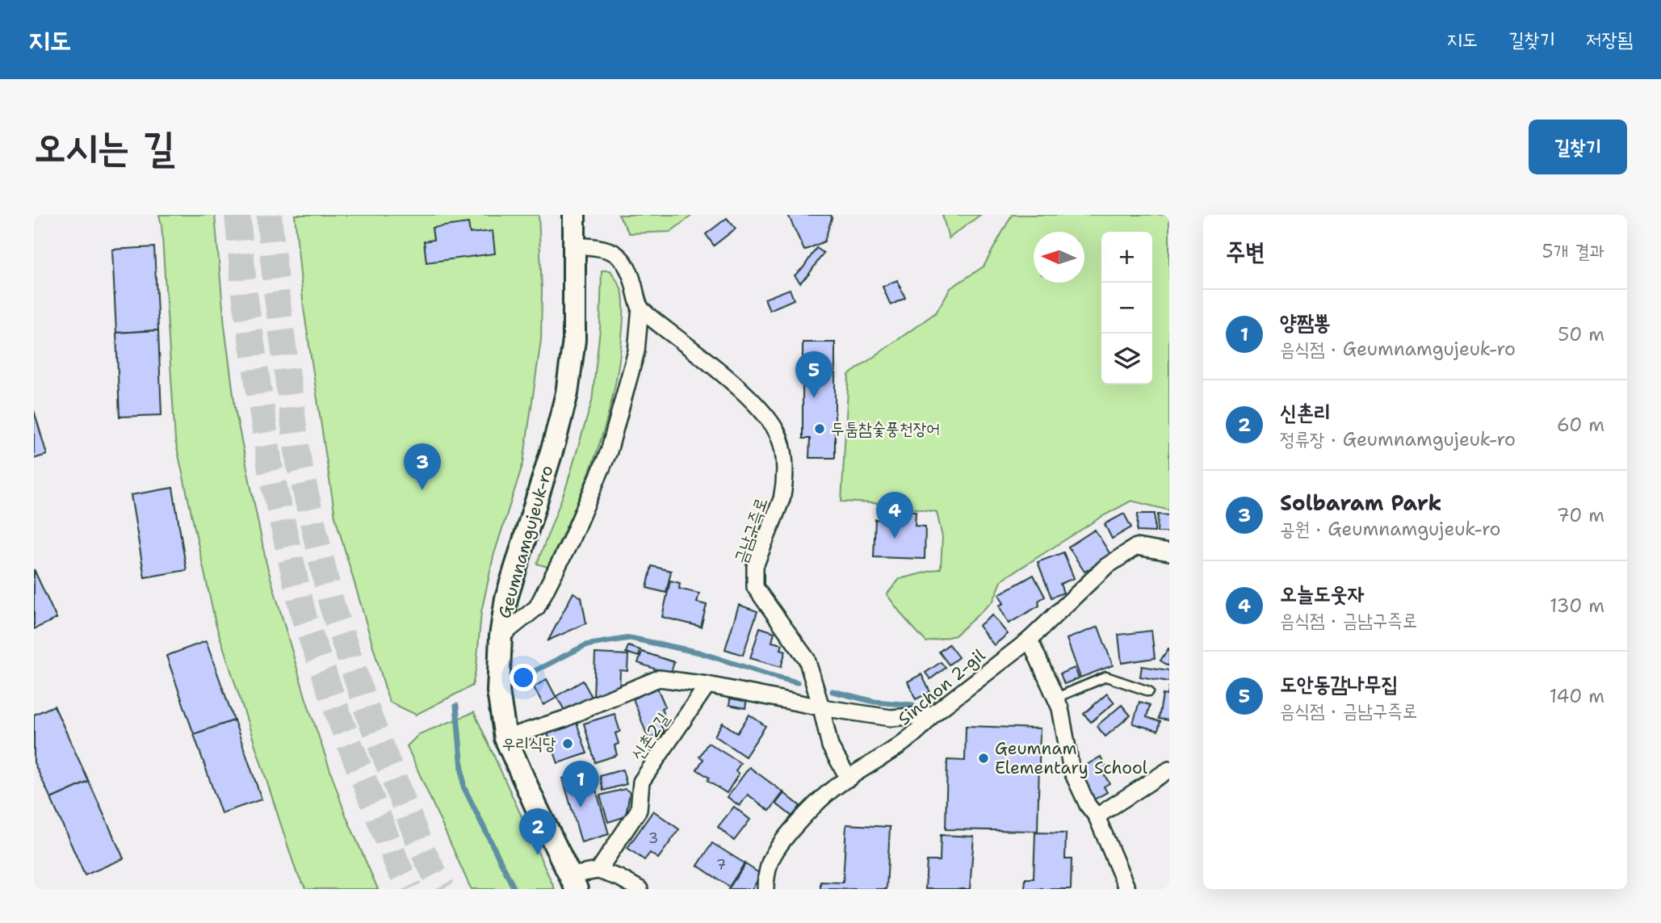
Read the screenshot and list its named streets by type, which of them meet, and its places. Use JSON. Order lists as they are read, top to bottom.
{
  "streets": {
    "main road": ["Geumnamgujeuk-ro"],
    "street": ["금남구즉로", "Sinchon 2-gil", "신촌2길"]
  },
  "crossings": [
    ["금남구즉로", "Sinchon 2-gil"]
  ],
  "places": ["두툼참숯풍천장어", "우리식당", "Geumnam Elementary School"],
  "house_numbers": ["3", "7"],
  "north": "left",
  "page": {
    "header": "지도",
    "nav": ["지도", "길찾기", "저장됨"],
    "buttons": "길찾기",
    "title": "오시는 길",
    "heading": ["주변", "5개 결과"],
    "map_buttons": ["+", "−"],
    "list": [
      {
        "mark": "1",
        "name": "양짬뽕",
        "note": "음식점 · Geumnamgujeuk-ro",
        "value": "50 m"
      },
      {
        "mark": "2",
        "name": "신촌리",
        "note": "정류장 · Geumnamgujeuk-ro",
        "value": "60 m"
      },
      {
        "mark": "3",
        "name": "Solbaram Park",
        "note": "공원 · Geumnamgujeuk-ro",
        "value": "70 m"
      },
      {
        "mark": "4",
        "name": "오늘도웃자",
        "note": "음식점 · 금남구즉로",
        "value": "130 m"
      },
      {
        "mark": "5",
        "name": "도안동감나무집",
        "note": "음식점 · 금남구즉로",
        "value": "140 m"
      }
    ],
    "pins": [
      "5",
      "3",
      "4",
      "1",
      "2"
    ]
  }
}
